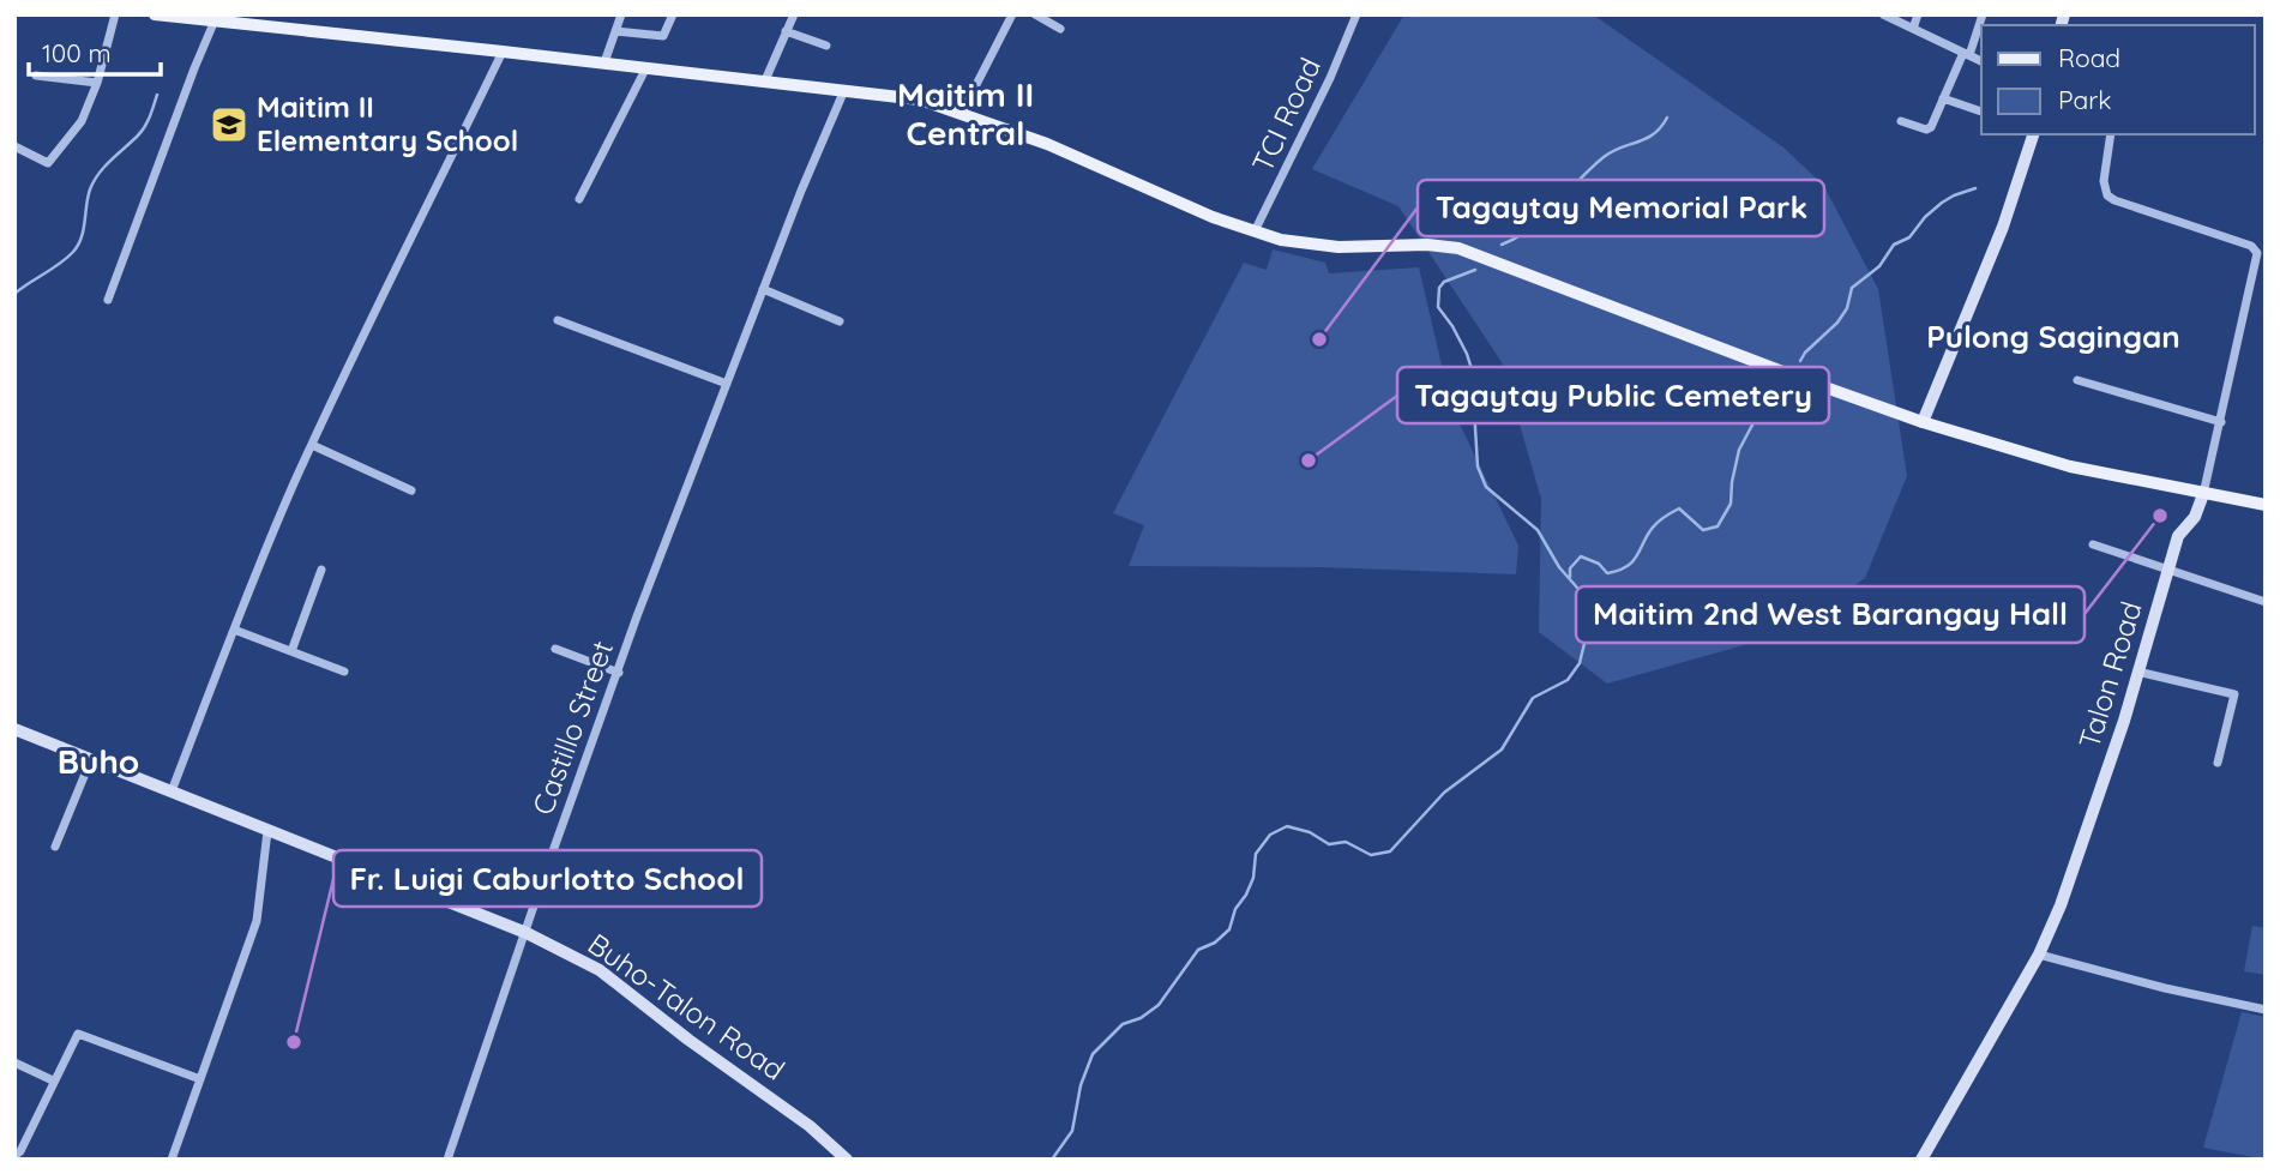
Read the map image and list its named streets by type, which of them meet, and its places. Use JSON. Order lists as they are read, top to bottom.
{
  "streets": {
    "street": [
      "TCI Road",
      "Talon Road",
      "Castillo Street",
      "Buho-Talon Road"
    ]
  },
  "crossings": [
    ["Castillo Street", "Buho-Talon Road"]
  ],
  "districts": ["Maitim II Central", "Pulong Sagingan", "Buho"],
  "places": {
    "school or university": ["Maitim II Elementary School"],
    "other": [
      "Tagaytay Memorial Park",
      "Tagaytay Public Cemetery",
      "Maitim 2nd West Barangay Hall",
      "Fr. Luigi Caburlotto School"
    ]
  },
  "legend": ["Road", "Park"],
  "scale_bar": "100 m"
}
